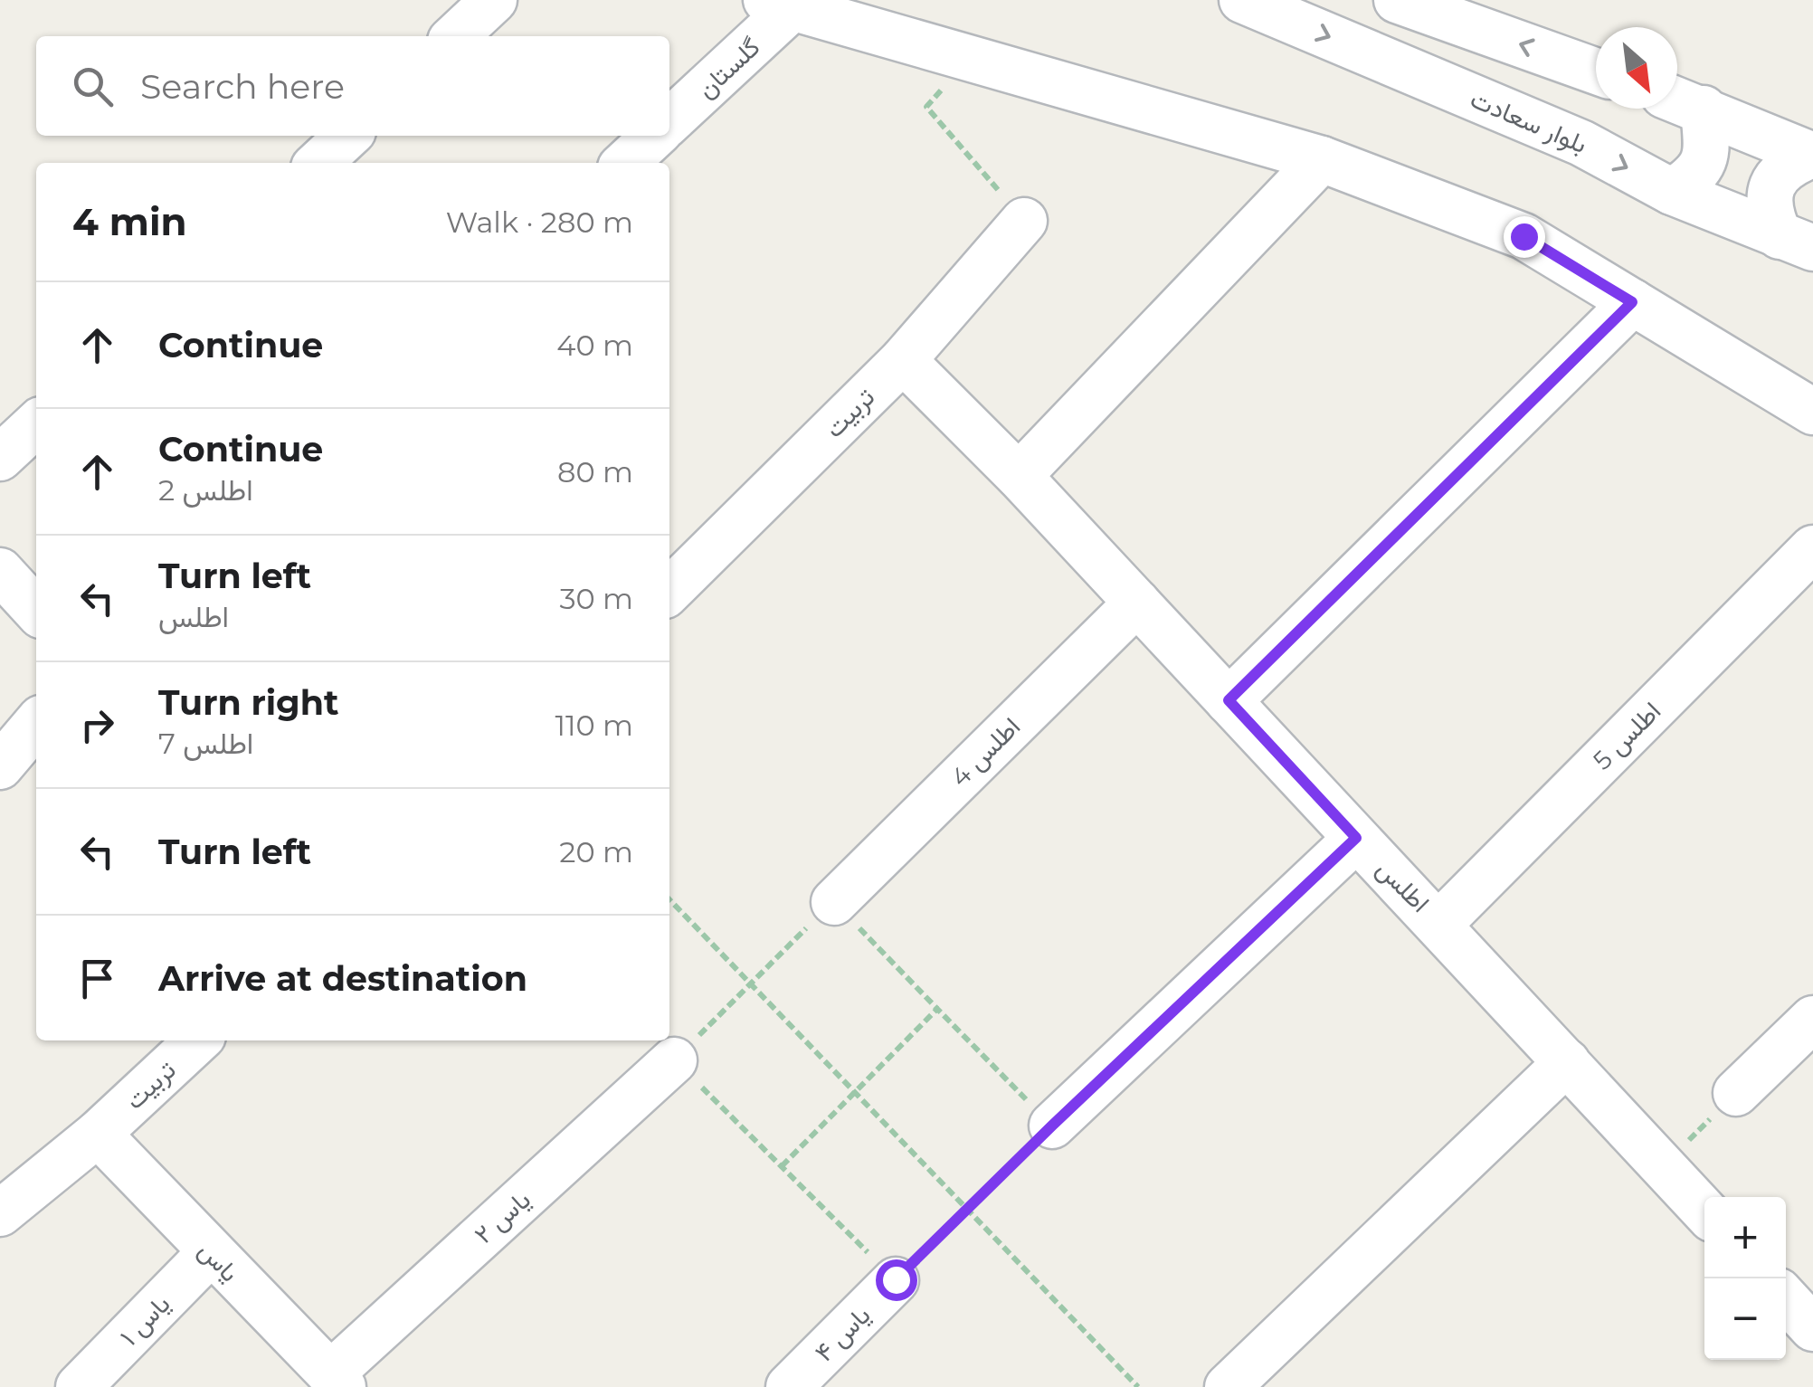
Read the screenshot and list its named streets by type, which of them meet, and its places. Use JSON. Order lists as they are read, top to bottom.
{
  "streets": {
    "street": [
      "گلستان",
      "بلوار سعادت",
      "تربیت",
      "اطلس 5",
      "اطلس 4",
      "اطلس",
      "یاس ۲",
      "یاس",
      "یاس ۱",
      "یاس ۴"
    ]
  },
  "crossings": [
    ["تربیت", "اطلس"],
    ["تربیت", "یاس"],
    ["اطلس 5", "اطلس"],
    ["اطلس 4", "اطلس"],
    ["یاس ۲", "یاس"],
    ["یاس", "یاس ۱"]
  ],
  "north": "bottom right",
  "page": {
    "search": "Search here",
    "heading": ["4 min", "Walk · 280 m"],
    "list": [
      ["Continue", "40 m"],
      ["Continue", "اطلس 2", "80 m"],
      ["Turn left", "اطلس", "30 m"],
      ["Turn right", "اطلس 7", "110 m"],
      ["Turn left", "20 m"],
      "Arrive at destination"
    ],
    "map_buttons": ["+", "−"]
  }
}
